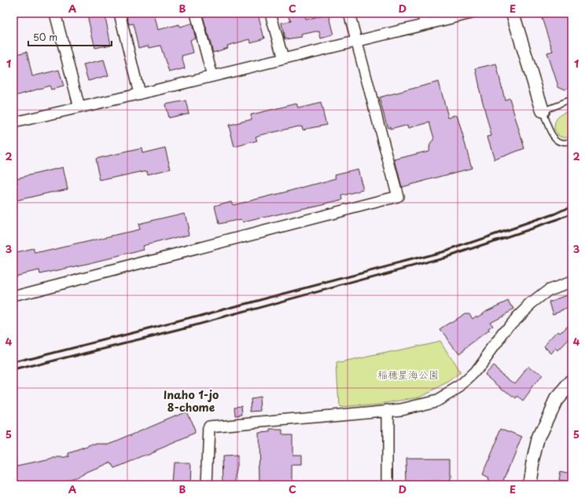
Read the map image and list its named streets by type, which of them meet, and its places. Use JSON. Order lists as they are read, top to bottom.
{
  "districts": ["Inaho 1-jo 8-chome"],
  "parks": ["稲穂星海公園"],
  "scale_bar": "50 m",
  "grid": {
    "columns": [
      "A",
      "B",
      "C",
      "D",
      "E"
    ],
    "rows": [
      "1",
      "2",
      "3",
      "4",
      "5"
    ]
  }
}
